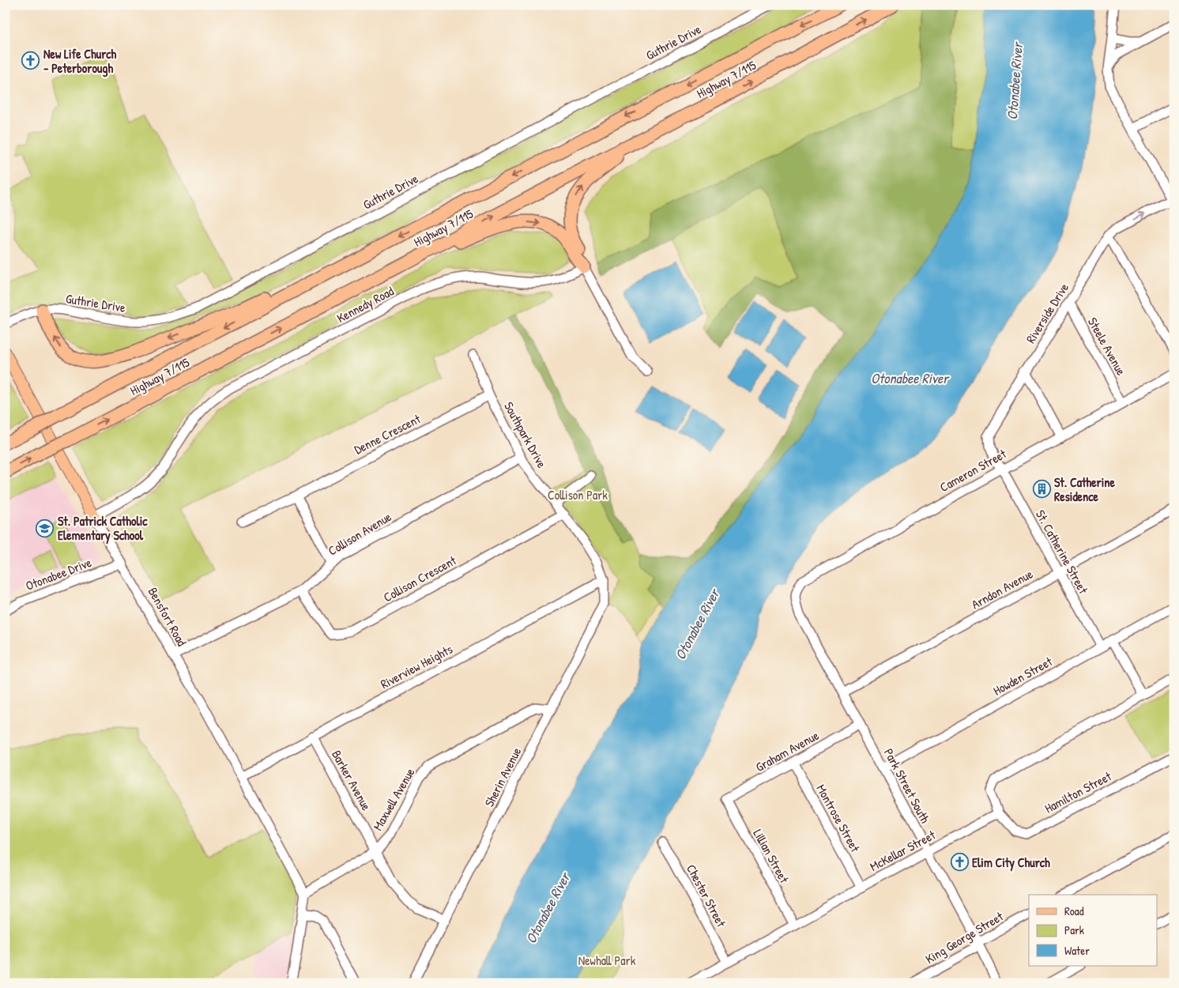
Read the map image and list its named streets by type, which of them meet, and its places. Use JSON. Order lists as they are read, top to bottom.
{
  "streets": {
    "highway": ["Highway 7/115"],
    "main road": ["Bensfort Road"],
    "street": [
      "Guthrie Drive",
      "Kennedy Road",
      "Riverside Drive",
      "Steele Avenue",
      "Denne Crescent",
      "Southpark Drive",
      "Cameron Street",
      "Collison Avenue",
      "St. Catherine Street",
      "Otonabee Drive",
      "Collison Crescent",
      "Arndon Avenue",
      "Riverview Heights",
      "Howden Street",
      "Graham Avenue",
      "Sherin Avenue",
      "Barker Avenue",
      "Park Street South",
      "Hamilton Street",
      "Maxwell Avenue",
      "Montrose Street",
      "McKellar Street",
      "Lillian Street",
      "Chester Street",
      "King George Street"
    ]
  },
  "crossings": [
    ["Kennedy Road", "Bensfort Road"],
    ["Riverside Drive", "Steele Avenue"],
    ["Riverside Drive", "Cameron Street"],
    ["Riverside Drive", "St. Catherine Street"],
    ["Steele Avenue", "Cameron Street"],
    ["Denne Crescent", "Southpark Drive"],
    ["Southpark Drive", "Collison Avenue"],
    ["Southpark Drive", "Collison Crescent"],
    ["Southpark Drive", "Riverview Heights"],
    ["Southpark Drive", "Sherin Avenue"],
    ["Cameron Street", "St. Catherine Street"],
    ["Cameron Street", "Park Street South"],
    ["Collison Avenue", "Collison Crescent"],
    ["Collison Avenue", "Bensfort Road"],
    ["St. Catherine Street", "Arndon Avenue"],
    ["St. Catherine Street", "Howden Street"],
    ["Otonabee Drive", "Bensfort Road"],
    ["Arndon Avenue", "Park Street South"],
    ["Bensfort Road", "Riverview Heights"],
    ["Bensfort Road", "Maxwell Avenue"],
    ["Riverview Heights", "Sherin Avenue"],
    ["Riverview Heights", "Barker Avenue"],
    ["Howden Street", "Park Street South"],
    ["Graham Avenue", "Park Street South"],
    ["Graham Avenue", "Montrose Street"],
    ["Graham Avenue", "Lillian Street"],
    ["Sherin Avenue", "Barker Avenue"],
    ["Sherin Avenue", "Maxwell Avenue"],
    ["Barker Avenue", "Maxwell Avenue"],
    ["Park Street South", "McKellar Street"],
    ["Park Street South", "King George Street"],
    ["Hamilton Street", "McKellar Street"],
    ["Montrose Street", "McKellar Street"],
    ["McKellar Street", "Lillian Street"],
    ["McKellar Street", "Chester Street"]
  ],
  "water": ["Otonabee River"],
  "parks": ["Collison Park", "Newhall Park"],
  "places": {
    "church": ["New Life Church - Peterborough", "Elim City Church"],
    "building": ["St. Catherine Residence"],
    "school or university": ["St. Patrick Catholic Elementary School"]
  },
  "legend": ["Road", "Park", "Water"]
}
